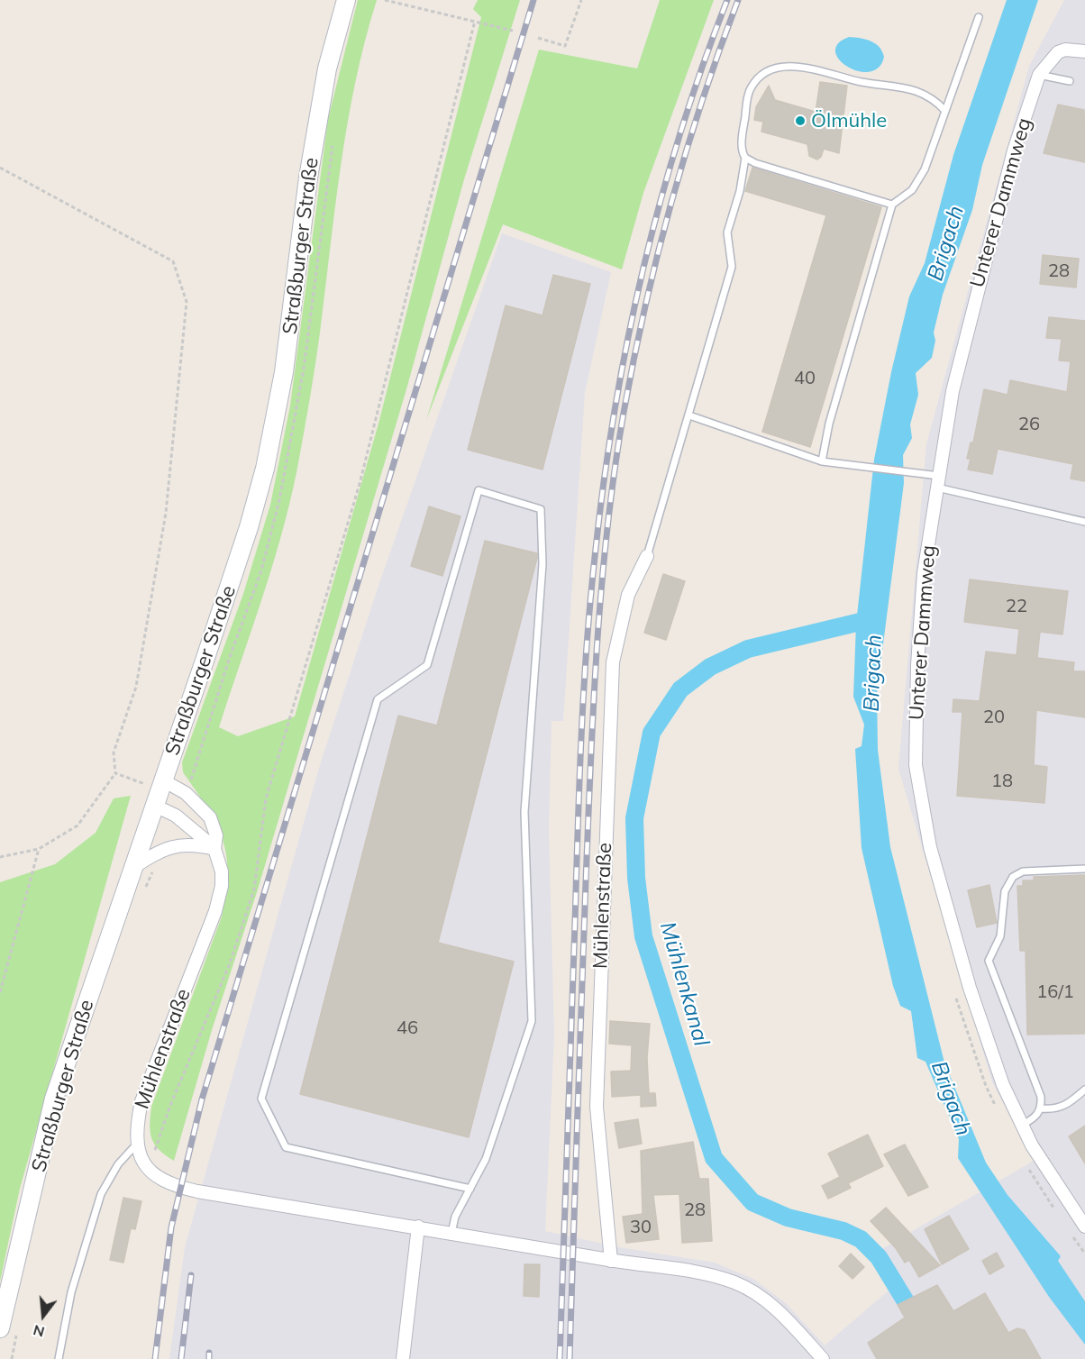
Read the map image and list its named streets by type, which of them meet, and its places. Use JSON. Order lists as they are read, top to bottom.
{
  "streets": {
    "main road": ["Straßburger Straße"],
    "street": ["Unterer Dammweg", "Mühlenstraße"]
  },
  "crossings": [
    ["Straßburger Straße", "Mühlenstraße"]
  ],
  "water": ["Brigach", "Mühlenkanal"],
  "places": ["Ölmühle"],
  "house_numbers": [
    "28",
    "40",
    "26",
    "22",
    "20",
    "18",
    "16/1",
    "46",
    "28",
    "30"
  ],
  "north": "bottom"
}
